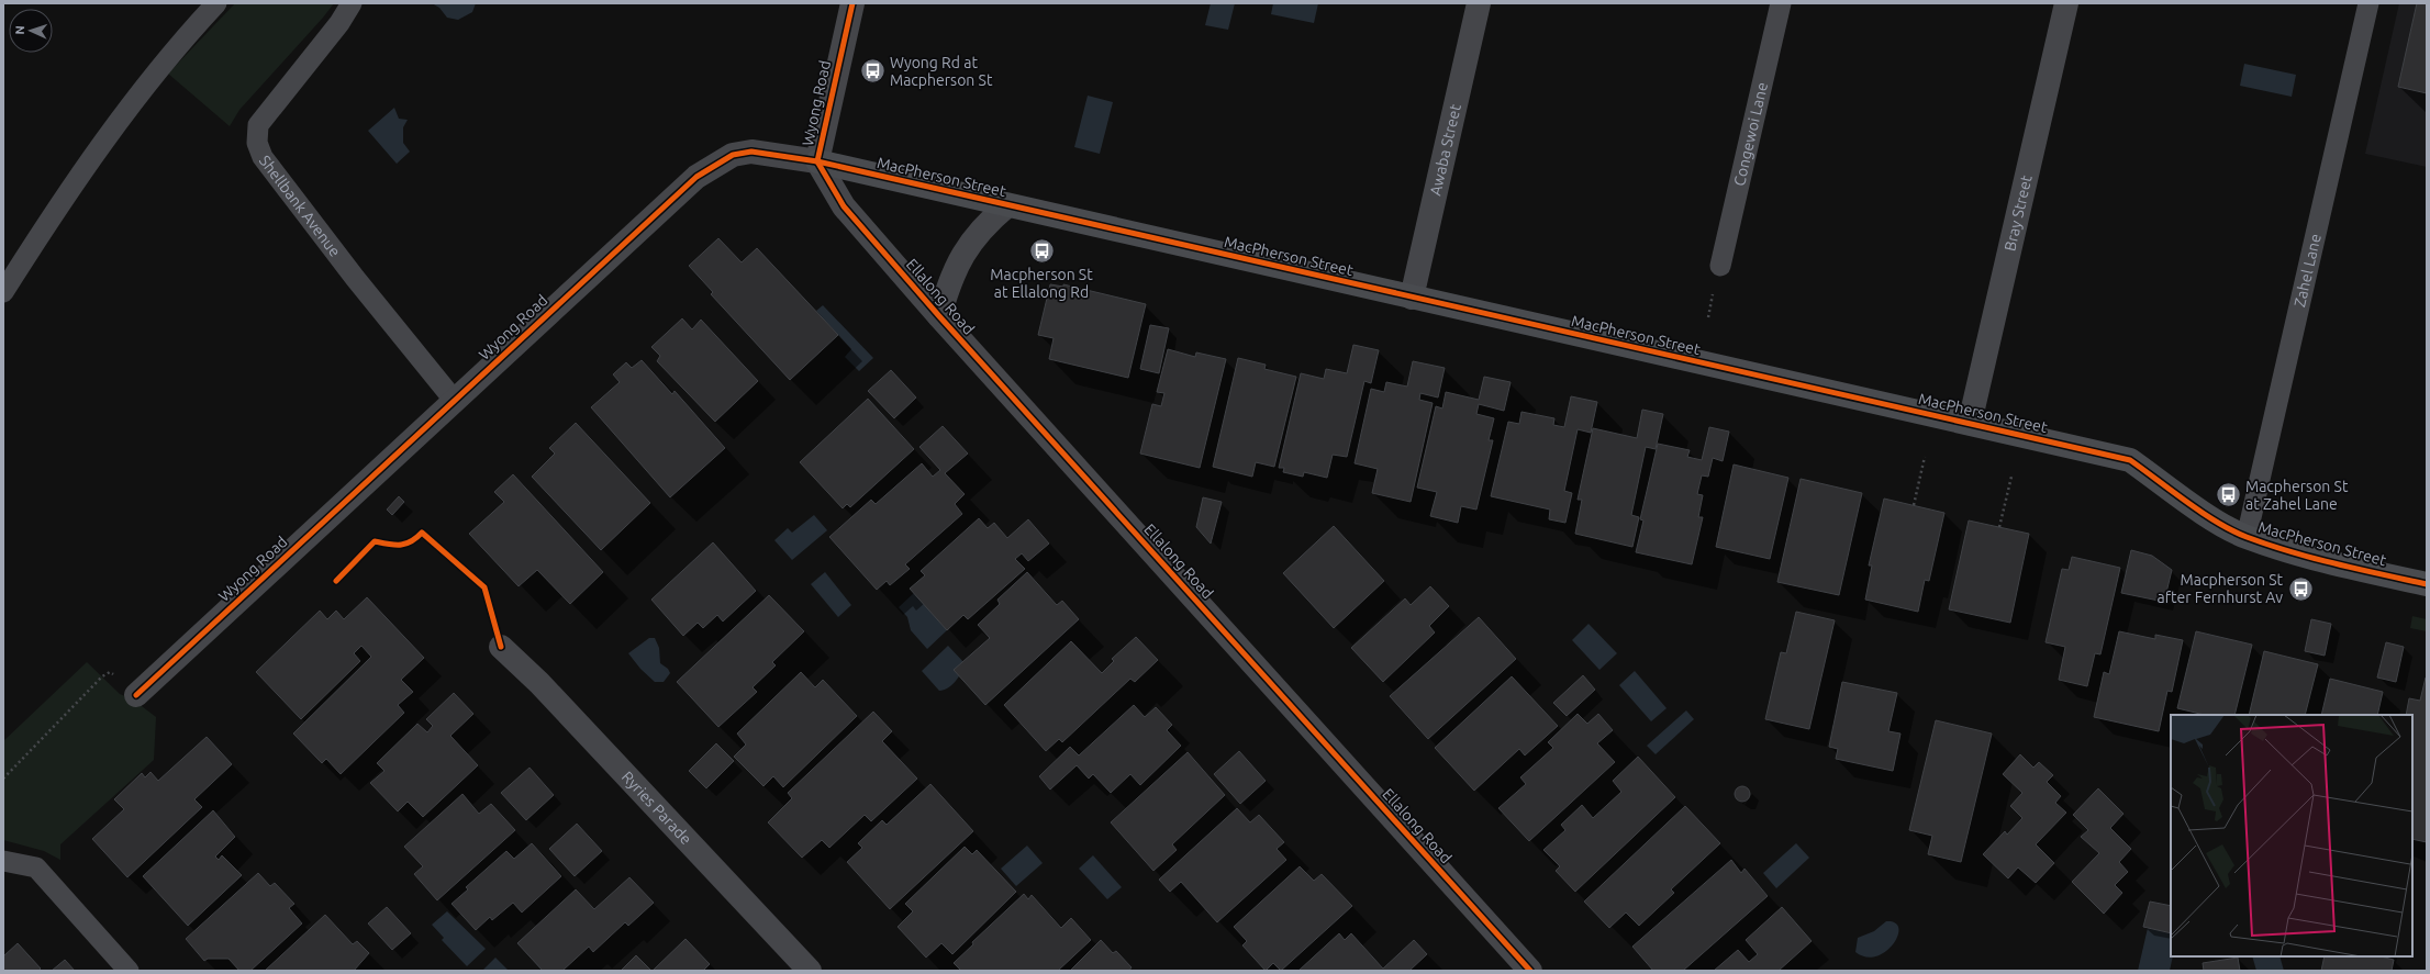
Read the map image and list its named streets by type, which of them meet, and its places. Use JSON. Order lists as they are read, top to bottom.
{
  "streets": {
    "street": [
      "Wyong Road",
      "Awaba Street",
      "MacPherson Street",
      "Bray Street",
      "Ellalong Road",
      "Ryries Parade"
    ],
    "lane": ["Congewoi Lane", "Shellbank Avenue", "Zahel Lane"]
  },
  "crossings": [
    ["Wyong Road", "MacPherson Street"],
    ["Wyong Road", "Shellbank Avenue"],
    ["Wyong Road", "Ellalong Road"],
    ["Awaba Street", "MacPherson Street"],
    ["MacPherson Street", "Bray Street"],
    ["MacPherson Street", "Zahel Lane"],
    ["MacPherson Street", "Ellalong Road"]
  ],
  "places": {
    "bus stop": [
      "Wyong Rd at Macpherson St",
      "Macpherson St at Ellalong Rd",
      "Macpherson St at Zahel Lane",
      "Macpherson St after Fernhurst Av"
    ]
  },
  "north": "left"
}
